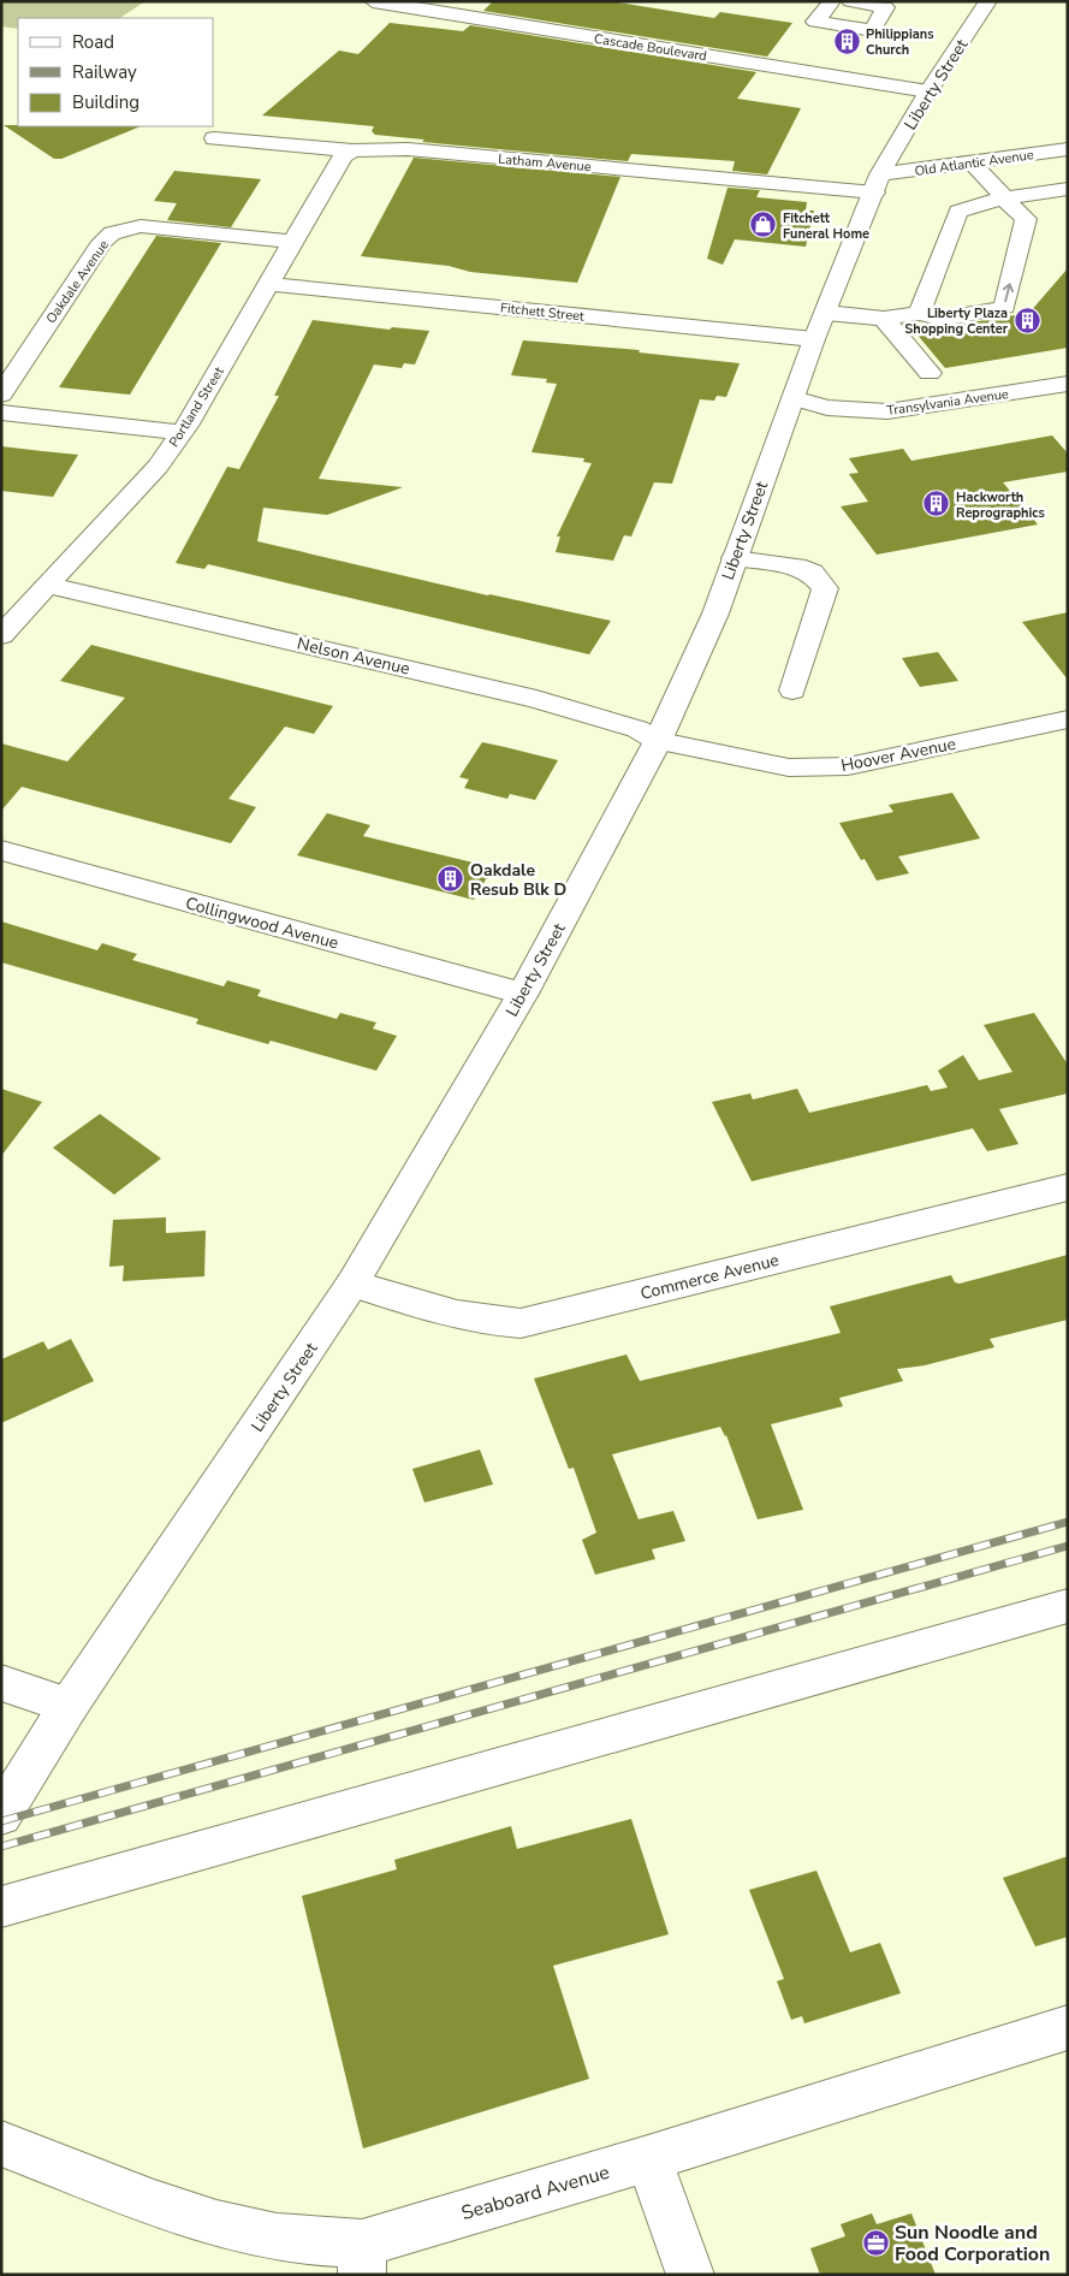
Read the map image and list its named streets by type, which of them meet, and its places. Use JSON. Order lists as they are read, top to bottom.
{
  "streets": {
    "street": [
      "Cascade Boulevard",
      "Liberty Street",
      "Latham Avenue",
      "Old Atlantic Avenue",
      "Oakdale Avenue",
      "Fitchett Street",
      "Transylvania Avenue",
      "Portland Street",
      "Nelson Avenue",
      "Hoover Avenue",
      "Collingwood Avenue",
      "Commerce Avenue",
      "Seaboard Avenue"
    ]
  },
  "crossings": [
    ["Cascade Boulevard", "Liberty Street"],
    ["Liberty Street", "Latham Avenue"],
    ["Liberty Street", "Old Atlantic Avenue"],
    ["Liberty Street", "Fitchett Street"],
    ["Liberty Street", "Transylvania Avenue"],
    ["Liberty Street", "Nelson Avenue"],
    ["Liberty Street", "Hoover Avenue"],
    ["Liberty Street", "Collingwood Avenue"],
    ["Liberty Street", "Commerce Avenue"],
    ["Latham Avenue", "Old Atlantic Avenue"],
    ["Latham Avenue", "Portland Street"],
    ["Oakdale Avenue", "Portland Street"],
    ["Fitchett Street", "Portland Street"],
    ["Portland Street", "Nelson Avenue"],
    ["Nelson Avenue", "Hoover Avenue"]
  ],
  "places": {
    "building": [
      "Philippians Church",
      "Liberty Plaza Shopping Center",
      "Hackworth Reprographics",
      "Oakdale Resub Blk D"
    ],
    "shop": ["Fitchett Funeral Home"],
    "office": ["Sun Noodle and Food Corporation"]
  },
  "legend": ["Road", "Railway", "Building"]
}
